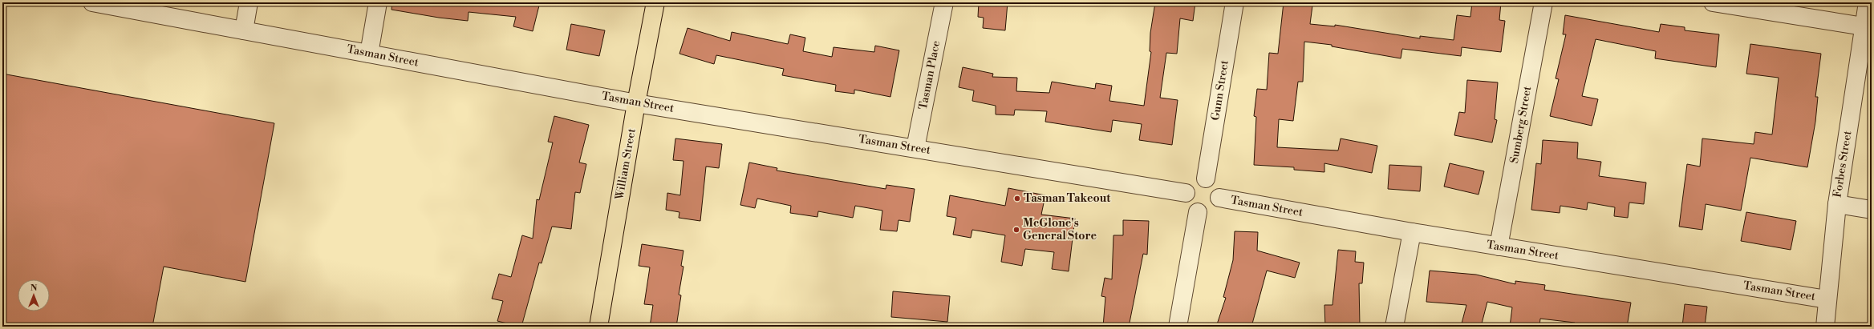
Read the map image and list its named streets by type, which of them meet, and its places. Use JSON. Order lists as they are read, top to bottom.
{
  "streets": {
    "main road": ["William Street"],
    "street": [
      "Tasman Street",
      "Tasman Place",
      "Gunn Street",
      "Sumberg Street",
      "Forbes Street"
    ]
  },
  "crossings": [
    ["Tasman Street", "Tasman Place"],
    ["Tasman Street", "Gunn Street"],
    ["Tasman Street", "Sumberg Street"],
    ["Tasman Street", "William Street"],
    ["Tasman Street", "Forbes Street"]
  ],
  "places": ["Tasman Takeout", "McGlone's General Store"],
  "north": "top"
}
